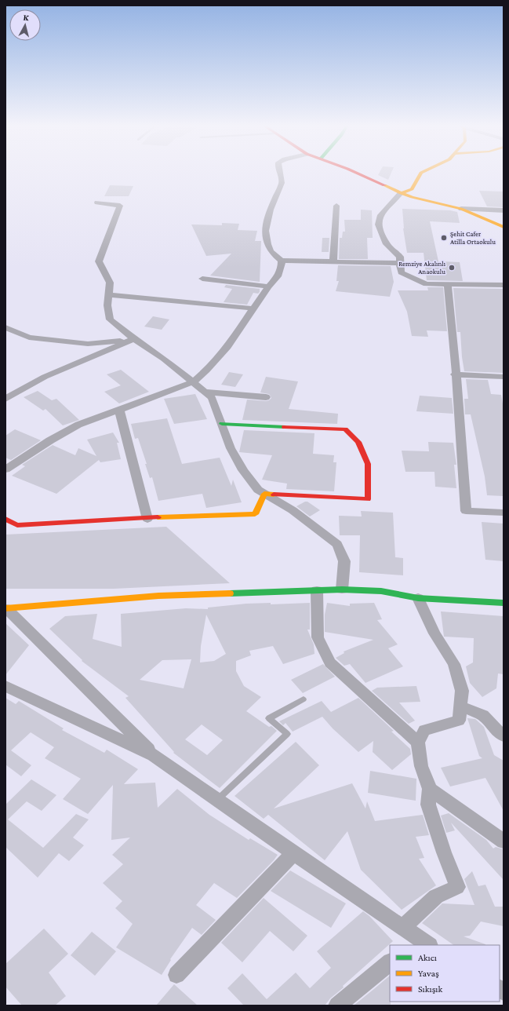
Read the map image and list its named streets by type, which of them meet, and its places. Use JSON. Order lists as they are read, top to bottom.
{
  "places": ["Şehit Cafer Atilla Ortaokulu", "Remziye Akalınlı Anaokulu"],
  "legend": ["Akıcı", "Yavaş", "Sıkışık"],
  "north": "top"
}
